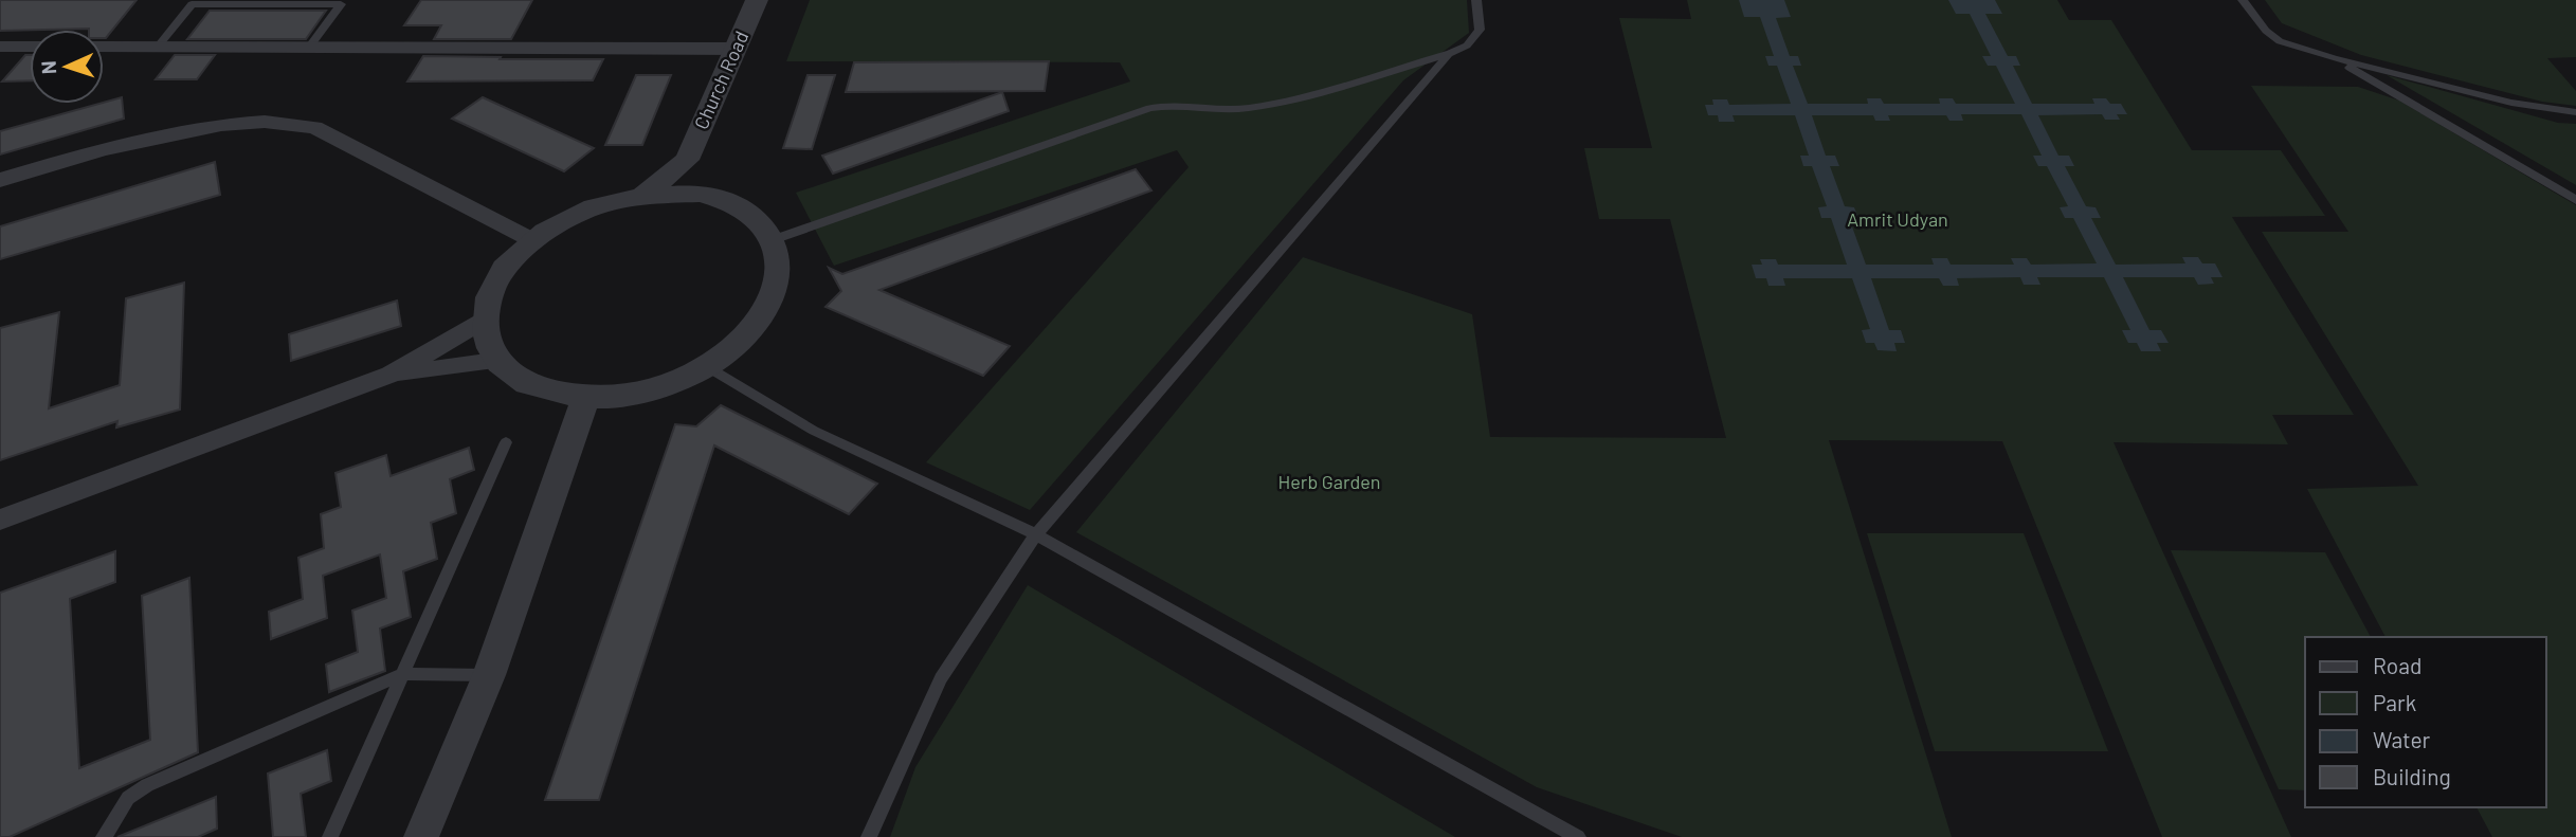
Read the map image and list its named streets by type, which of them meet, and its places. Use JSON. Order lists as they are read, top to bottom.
{
  "streets": {
    "street": ["Church Road"]
  },
  "parks": ["Amrit Udyan", "Herb Garden"],
  "legend": [
    "Road",
    "Park",
    "Water",
    "Building"
  ],
  "north": "left"
}
